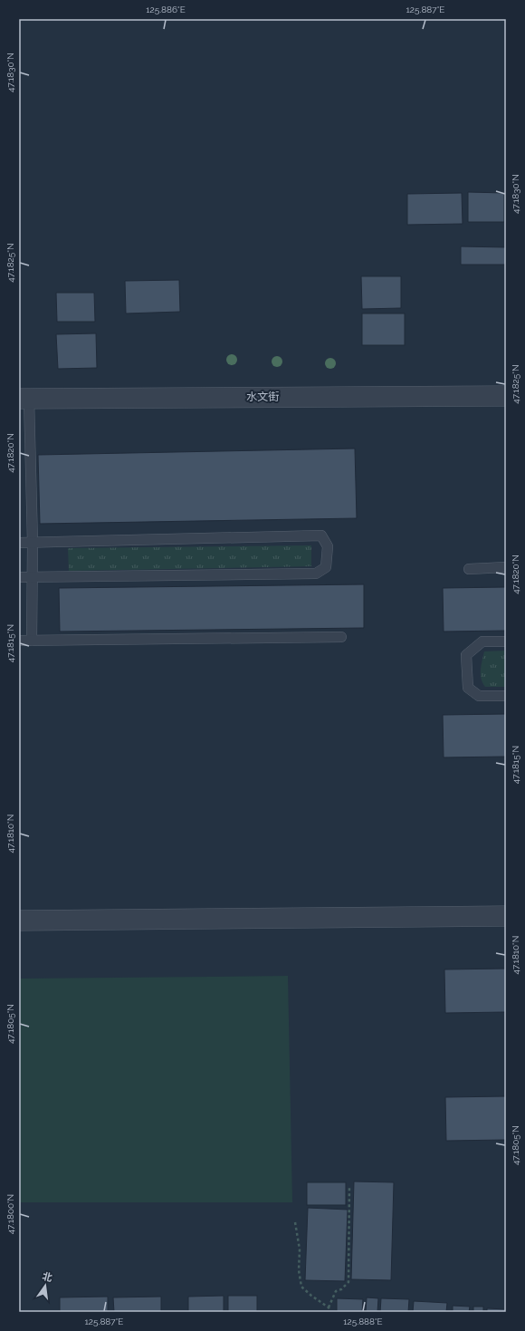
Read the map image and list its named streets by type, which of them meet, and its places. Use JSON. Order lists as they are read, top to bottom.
{
  "streets": {
    "street": ["水文街"]
  },
  "north": "top",
  "coordinates": [
    "125.886°E",
    "125.887°E",
    "47.1830°N",
    "47.1825°N",
    "47.1820°N",
    "47.1815°N",
    "47.1810°N",
    "47.1805°N",
    "47.1800°N",
    "125.888°E"
  ]
}
